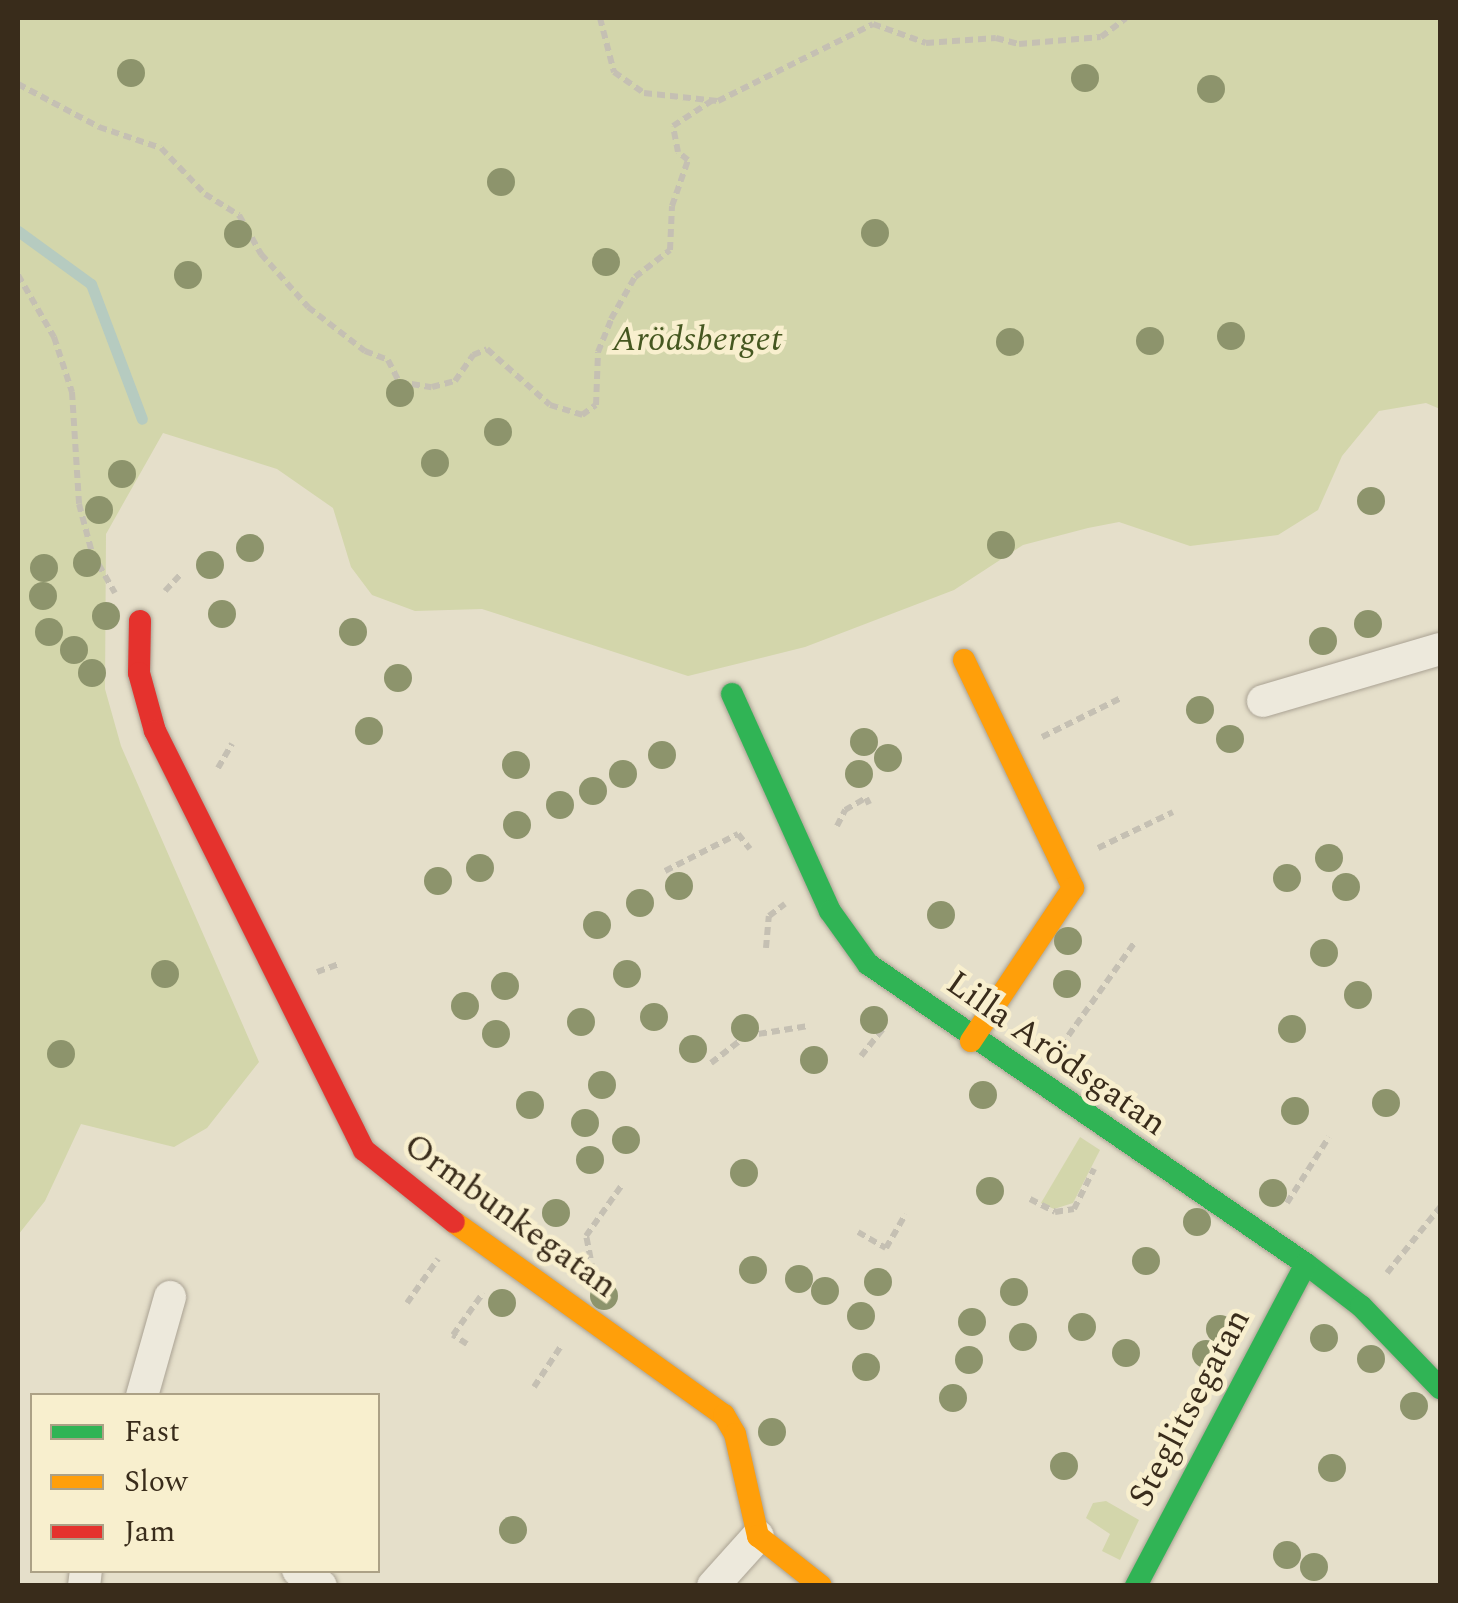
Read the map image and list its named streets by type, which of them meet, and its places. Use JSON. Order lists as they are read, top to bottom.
{
  "streets": {
    "street": ["Lilla Arödsgatan", "Ormbunkegatan", "Steglitsegatan"]
  },
  "crossings": [
    ["Lilla Arödsgatan", "Steglitsegatan"]
  ],
  "parks": ["Arödsberget"],
  "legend": ["Fast", "Slow", "Jam"]
}
